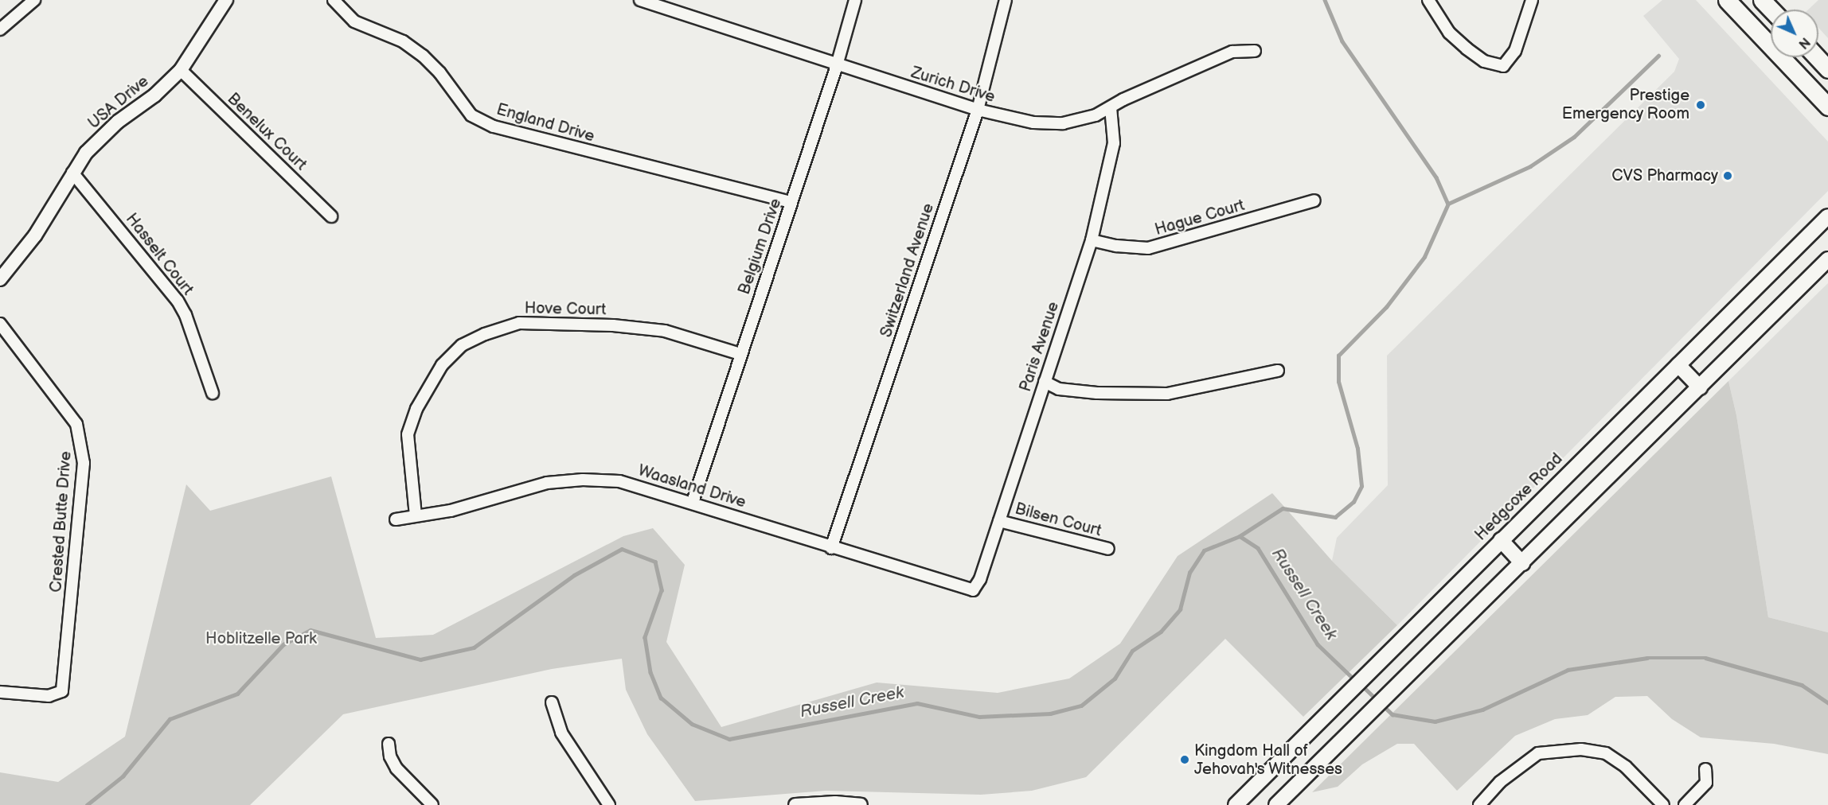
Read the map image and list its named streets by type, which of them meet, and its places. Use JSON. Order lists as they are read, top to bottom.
{
  "streets": {
    "main road": ["Hedgcoxe Road"],
    "street": [
      "Zurich Drive",
      "USA Drive",
      "England Drive",
      "Benelux Court",
      "Hague Court",
      "Belgium Drive",
      "Hasselt Court",
      "Switzerland Avenue",
      "Hove Court",
      "Paris Avenue",
      "Waasland Drive",
      "Bilsen Court",
      "Crested Butte Drive"
    ]
  },
  "crossings": [
    ["Zurich Drive", "Belgium Drive"],
    ["Zurich Drive", "Switzerland Avenue"],
    ["Zurich Drive", "Paris Avenue"],
    ["USA Drive", "Benelux Court"],
    ["USA Drive", "Hasselt Court"],
    ["England Drive", "Belgium Drive"],
    ["Hague Court", "Paris Avenue"],
    ["Belgium Drive", "Hove Court"],
    ["Belgium Drive", "Waasland Drive"],
    ["Switzerland Avenue", "Waasland Drive"],
    ["Hove Court", "Waasland Drive"],
    ["Paris Avenue", "Waasland Drive"],
    ["Paris Avenue", "Bilsen Court"]
  ],
  "water": ["Russell Creek"],
  "parks": ["Hoblitzelle Park"],
  "places": ["Prestige Emergency Room", "CVS Pharmacy", "Kingdom Hall of Jehovah's Witnesses"],
  "north": "bottom right"
}
